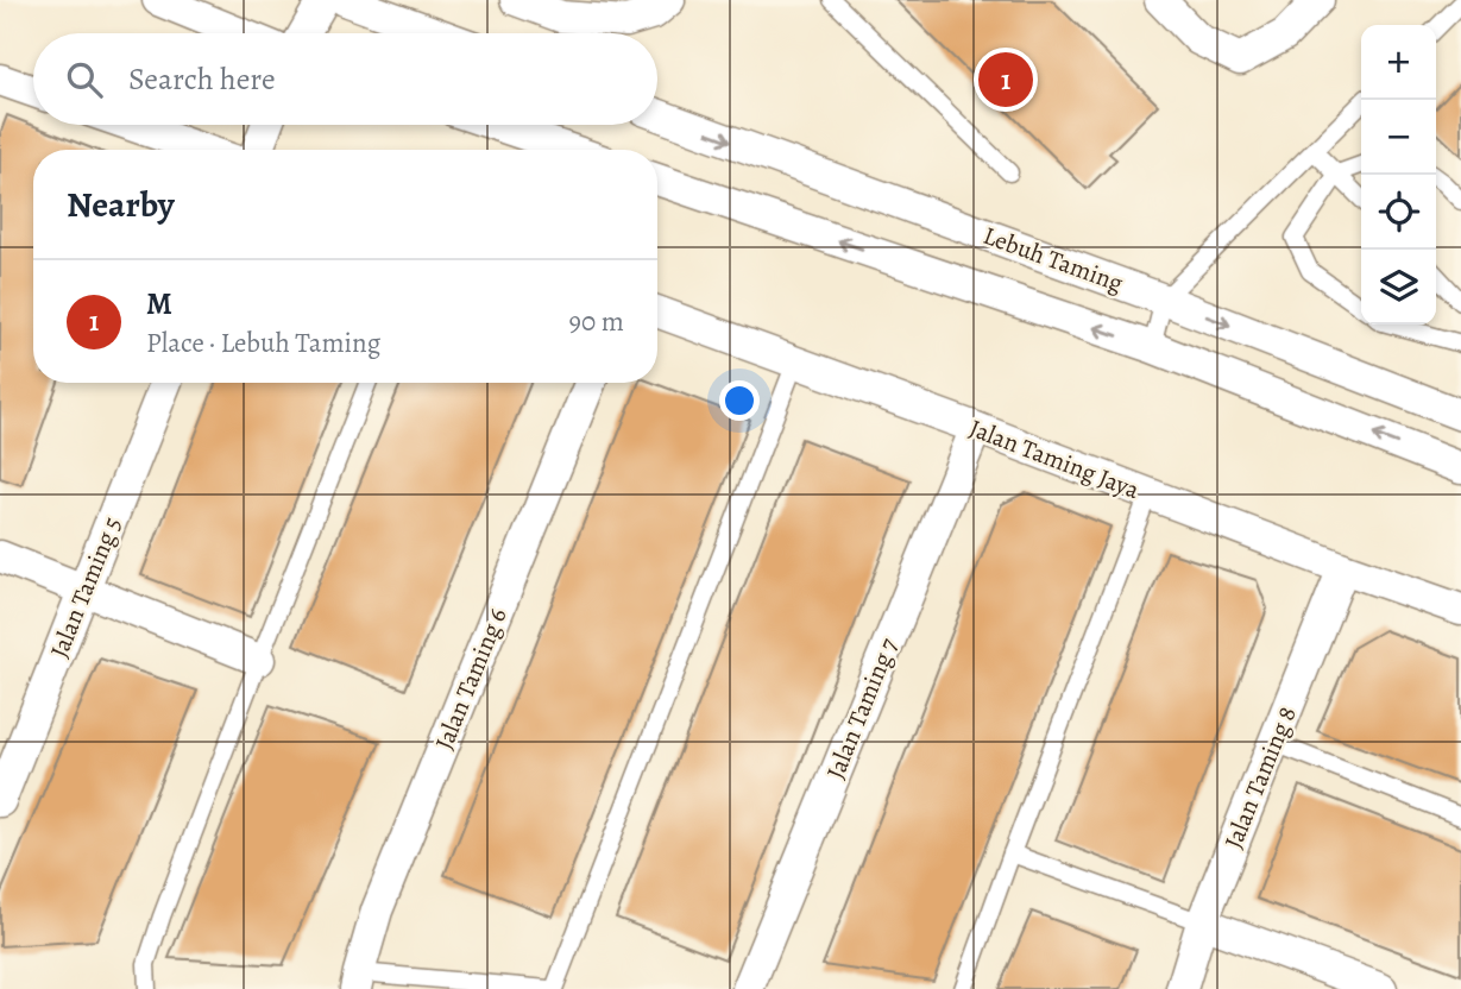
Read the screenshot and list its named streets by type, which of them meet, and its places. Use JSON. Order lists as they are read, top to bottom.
{
  "streets": {
    "street": [
      "Lebuh Taming",
      "Jalan Taming Jaya",
      "Jalan Taming 5",
      "Jalan Taming 6",
      "Jalan Taming 7",
      "Jalan Taming 8"
    ]
  },
  "crossings": [
    ["Jalan Taming Jaya", "Jalan Taming 7"],
    ["Jalan Taming Jaya", "Jalan Taming 8"]
  ],
  "page": {
    "map_buttons": ["+", "−"],
    "search": "Search here",
    "pins": "1",
    "heading": "Nearby",
    "list": [
      {
        "mark": "1",
        "name": "M",
        "note": "Place · Lebuh Taming",
        "value": "90 m"
      }
    ]
  }
}
